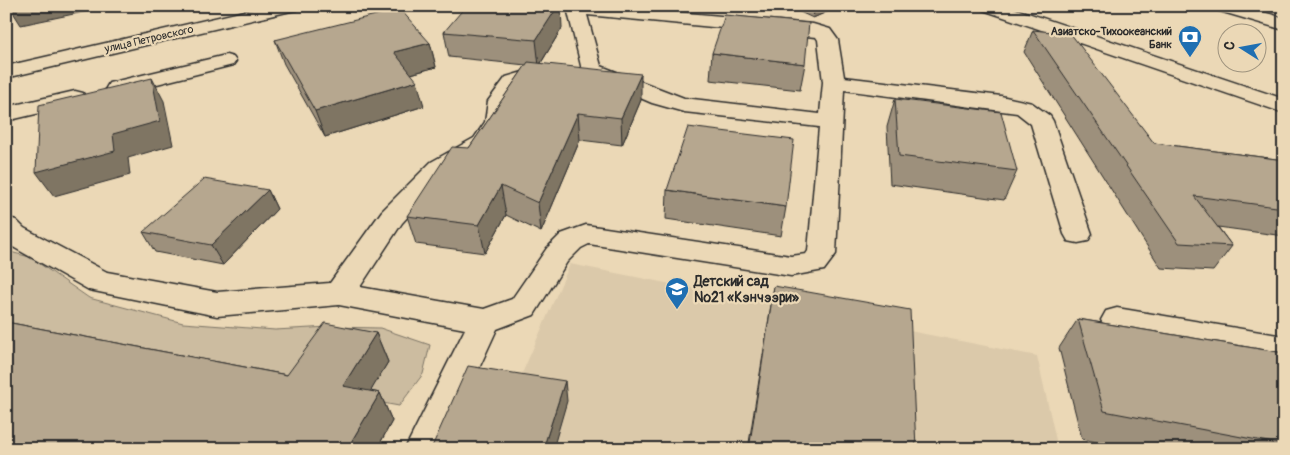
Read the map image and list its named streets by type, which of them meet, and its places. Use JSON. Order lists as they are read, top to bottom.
{
  "streets": {
    "main road": ["улица Петровского"]
  },
  "places": {
    "bank": ["Азиатско-Тихоокеанский Банк"],
    "school or university": ["Детский сад №21 «Кэнчээри»"]
  },
  "north": "left"
}
